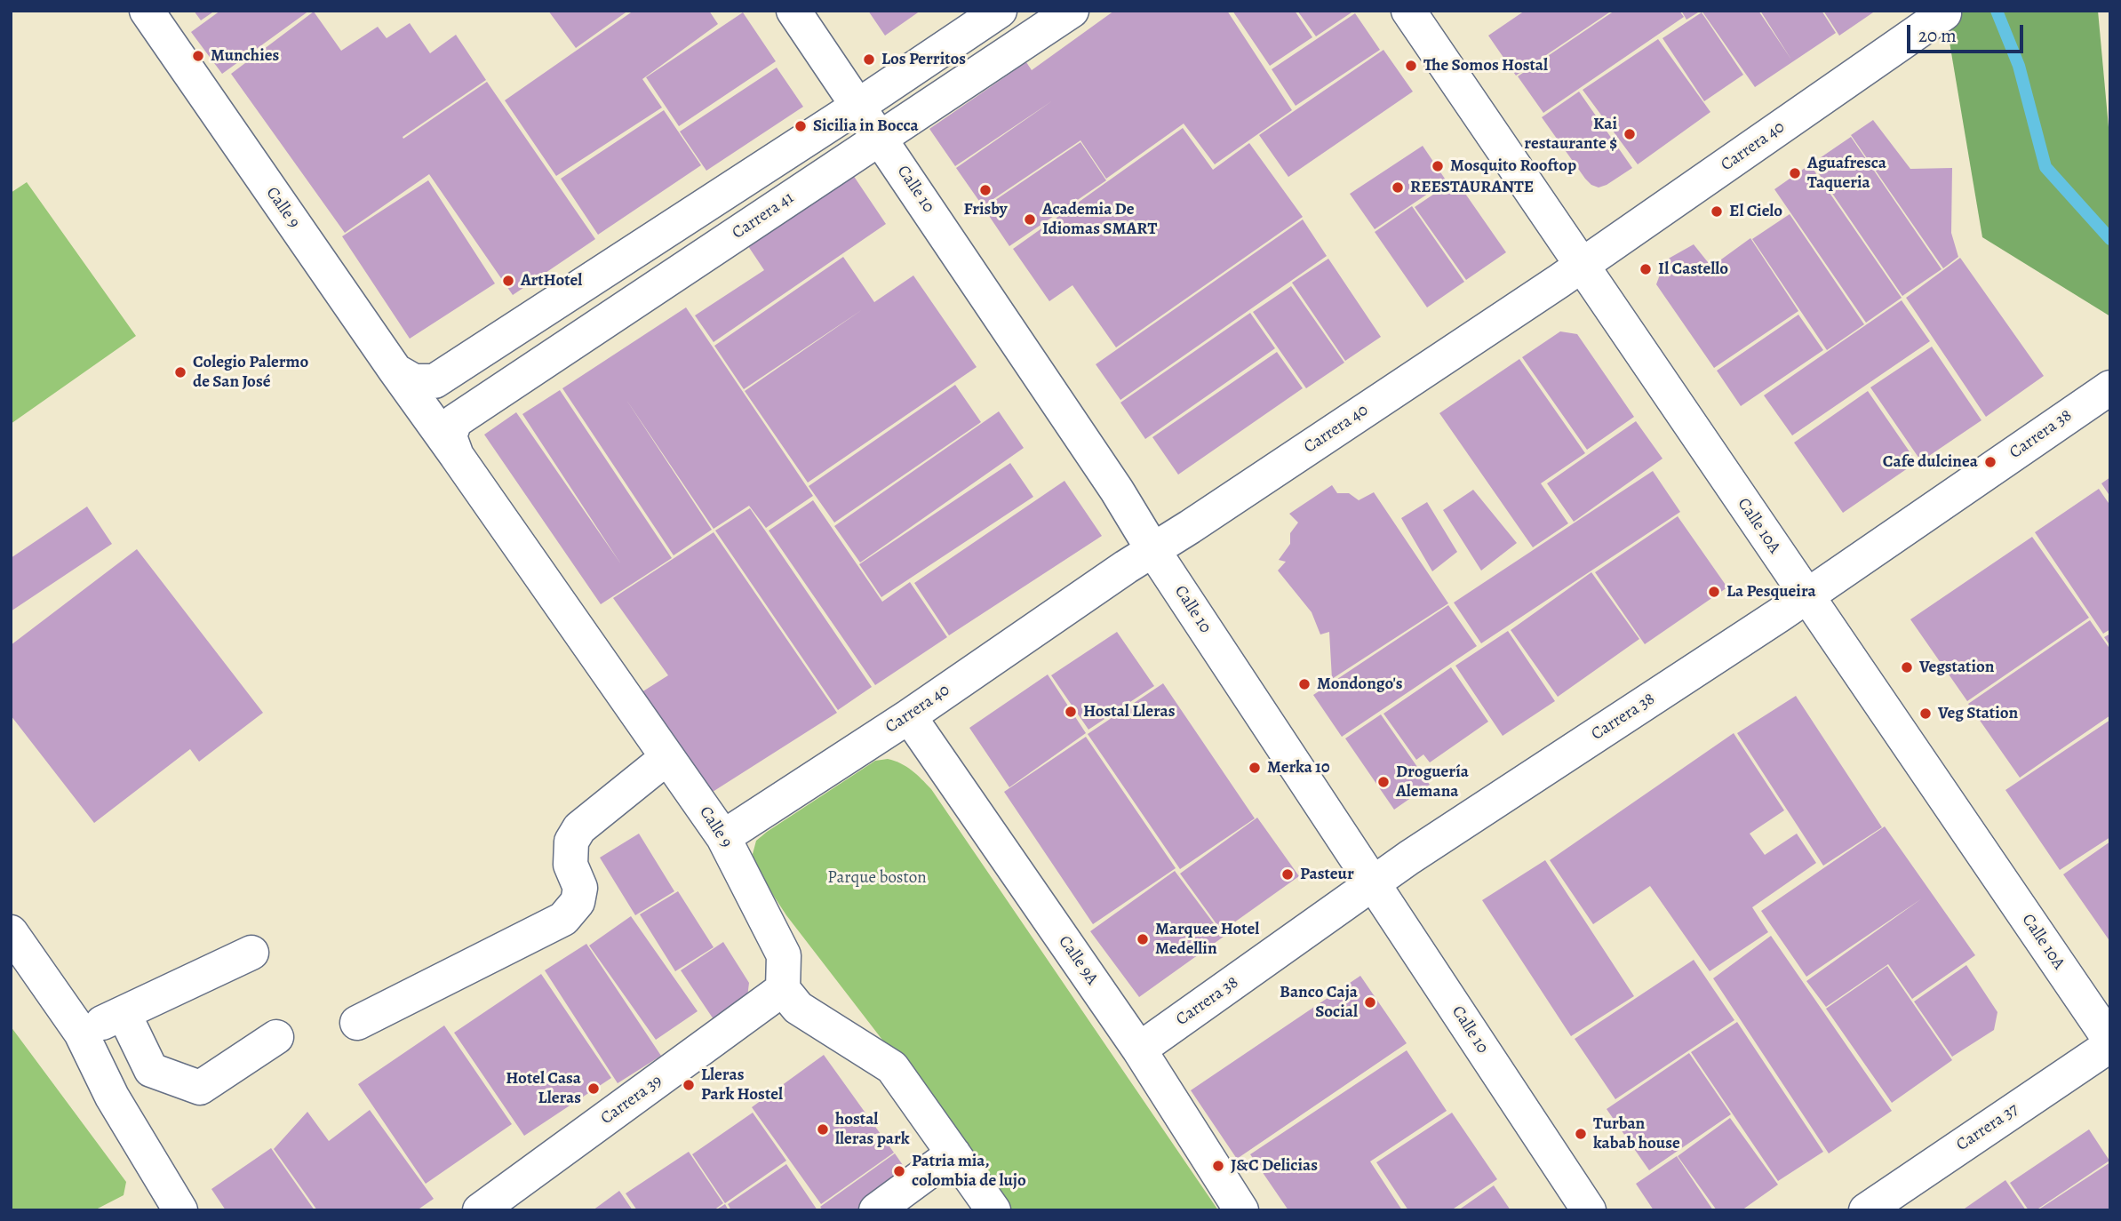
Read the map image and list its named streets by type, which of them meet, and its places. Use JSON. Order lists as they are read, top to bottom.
{
  "streets": {
    "street": [
      "Carrera 40",
      "Calle 10",
      "Calle 9",
      "Carrera 41",
      "Carrera 38",
      "Calle 10A",
      "Calle 9A",
      "Carrera 39",
      "Carrera 37"
    ]
  },
  "crossings": [
    ["Carrera 40", "Calle 10"],
    ["Carrera 40", "Calle 9"],
    ["Carrera 40", "Calle 10A"],
    ["Carrera 40", "Calle 9A"],
    ["Calle 10", "Carrera 41"],
    ["Calle 10", "Carrera 38"],
    ["Calle 9", "Carrera 41"],
    ["Calle 9", "Carrera 39"],
    ["Carrera 38", "Calle 10A"],
    ["Carrera 38", "Calle 9A"]
  ],
  "parks": ["Parque boston"],
  "places": [
    "Munchies",
    "Los Perritos",
    "The Somos Hostal",
    "Sicilia in Bocca",
    "Kai restaurante $",
    "Mosquito Rooftop",
    "Aguafresca Taqueria",
    "REESTAURANTE",
    "Frisby",
    "El Cielo",
    "Academia De Idiomas SMART",
    "Il Castello",
    "ArtHotel",
    "Colegio Palermo de San José",
    "Cafe dulcinea",
    "La Pesqueira",
    "Vegstation",
    "Mondongo's",
    "Hostal Lleras",
    "Veg Station",
    "Merka 10",
    "Droguería Alemana",
    "Pasteur",
    "Marquee Hotel Medellin",
    "Banco Caja Social",
    "Lleras Park Hostel",
    "Hotel Casa Lleras",
    "hostal lleras park",
    "Turban kabab house",
    "J&C Delicias",
    "Patria mia, colombia de lujo"
  ],
  "scale_bar": "20 m"
}
